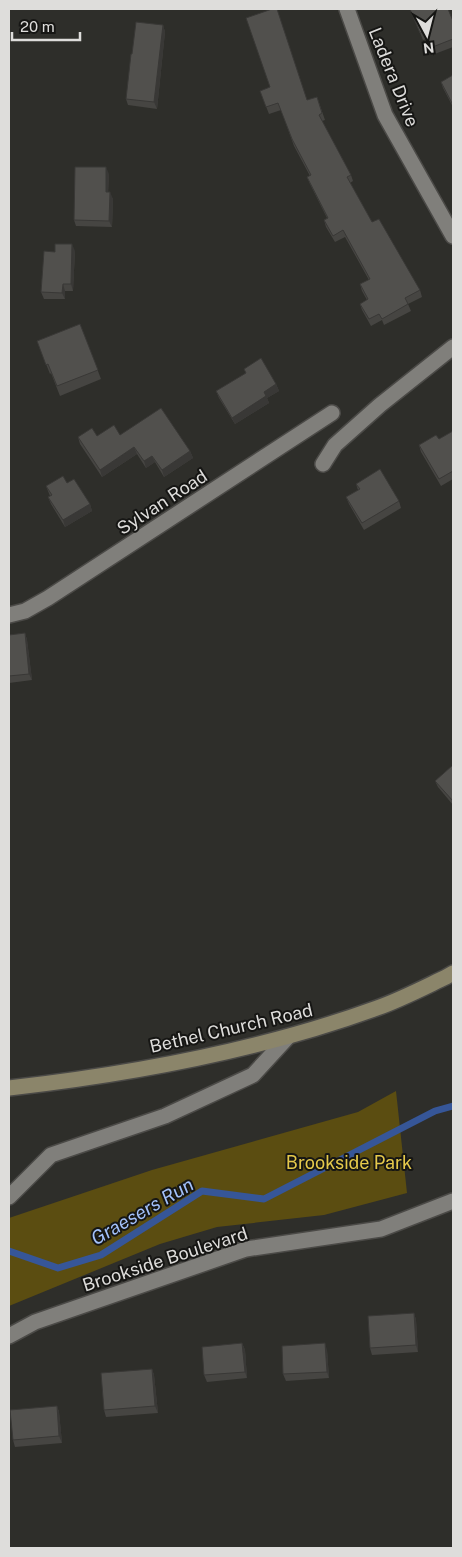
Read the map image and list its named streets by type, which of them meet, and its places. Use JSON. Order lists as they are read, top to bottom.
{
  "streets": {
    "street": [
      "Ladera Drive",
      "Sylvan Road",
      "Bethel Church Road",
      "Brookside Boulevard"
    ]
  },
  "water": ["Graesers Run"],
  "parks": ["Brookside Park"],
  "scale_bar": "20 m",
  "north": "bottom"
}
